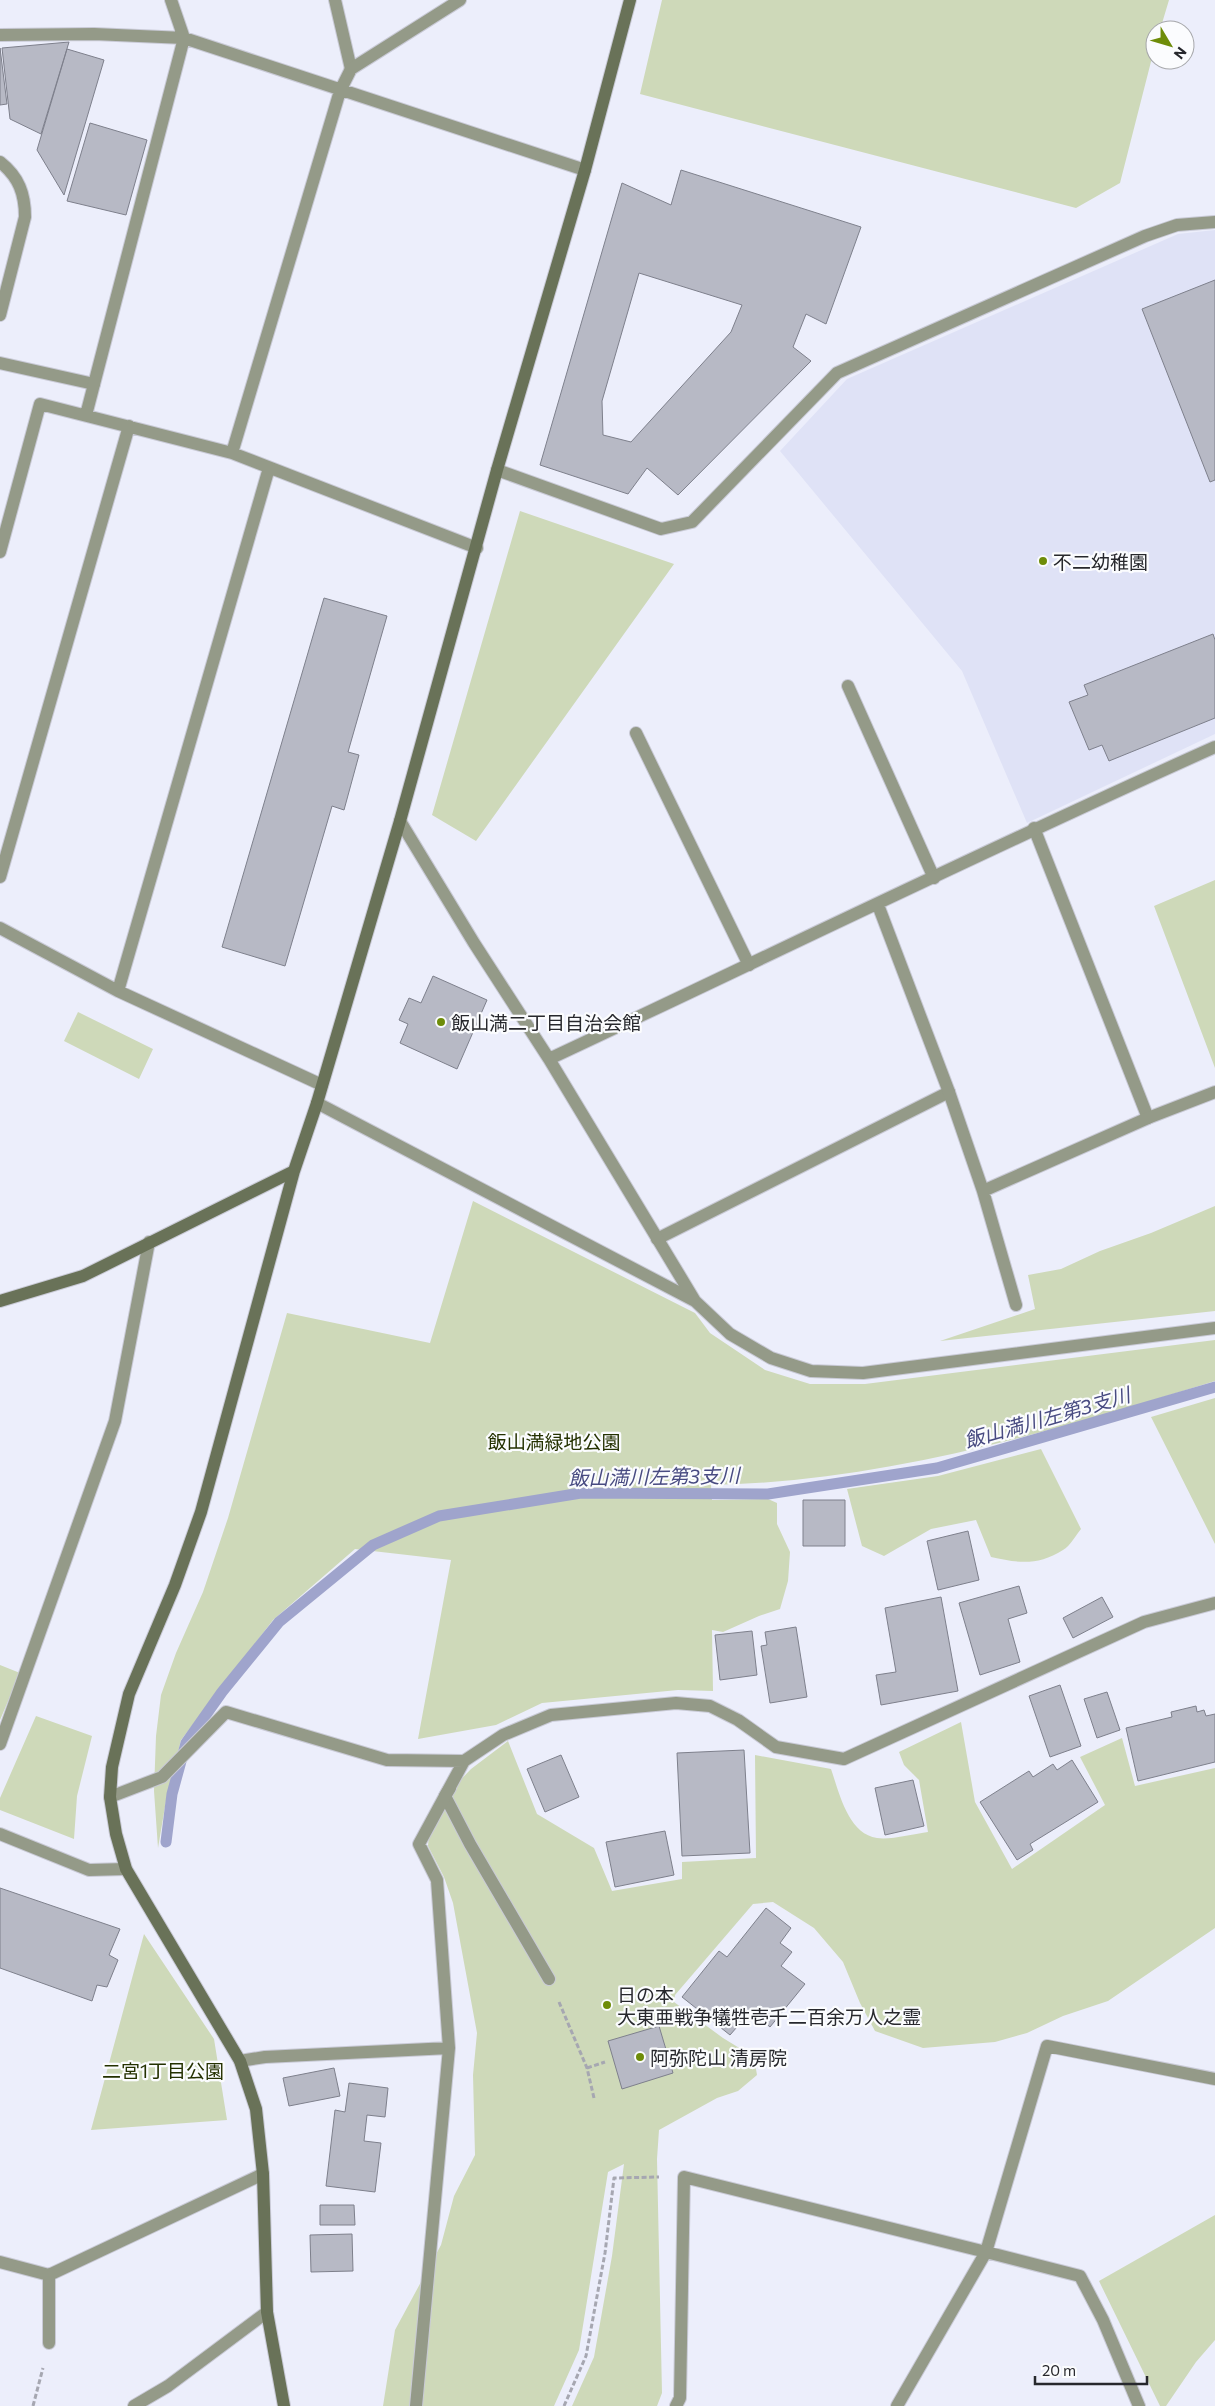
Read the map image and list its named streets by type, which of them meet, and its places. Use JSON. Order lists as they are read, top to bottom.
{
  "water": ["飯山満川左第3支川"],
  "parks": ["飯山満緑地公園", "二宮1丁目公園"],
  "places": [
    "不二幼稚園",
    "飯山満二丁目自治会館",
    "日の本 大東亜戦争犠牲壱千二百余万人之霊",
    "阿弥陀山 清房院"
  ],
  "scale_bar": "20 m",
  "north": "bottom right"
}
